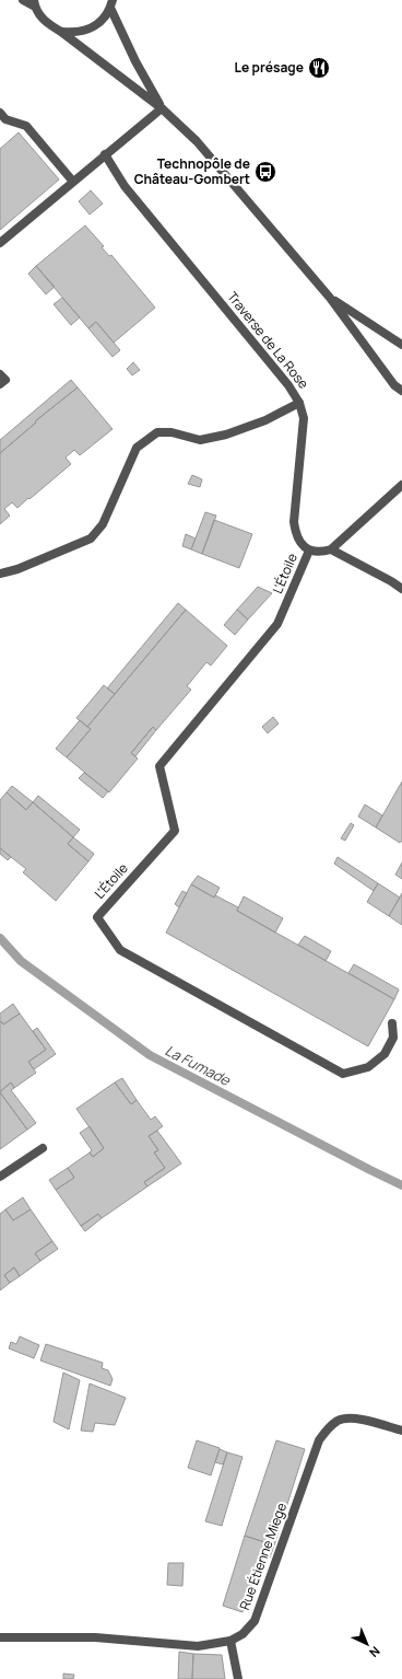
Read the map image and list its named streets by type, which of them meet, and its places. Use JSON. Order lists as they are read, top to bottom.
{
  "streets": {
    "street": ["Traverse de La Rose", "L'Étoile", "Rue Étienne Miege"]
  },
  "crossings": [
    ["Traverse de La Rose", "L'Étoile"]
  ],
  "water": ["La Fumade"],
  "places": {
    "restaurant": ["Le présage"],
    "bus stop": ["Technopôle de Château-Gombert"]
  },
  "north": "bottom right"
}
